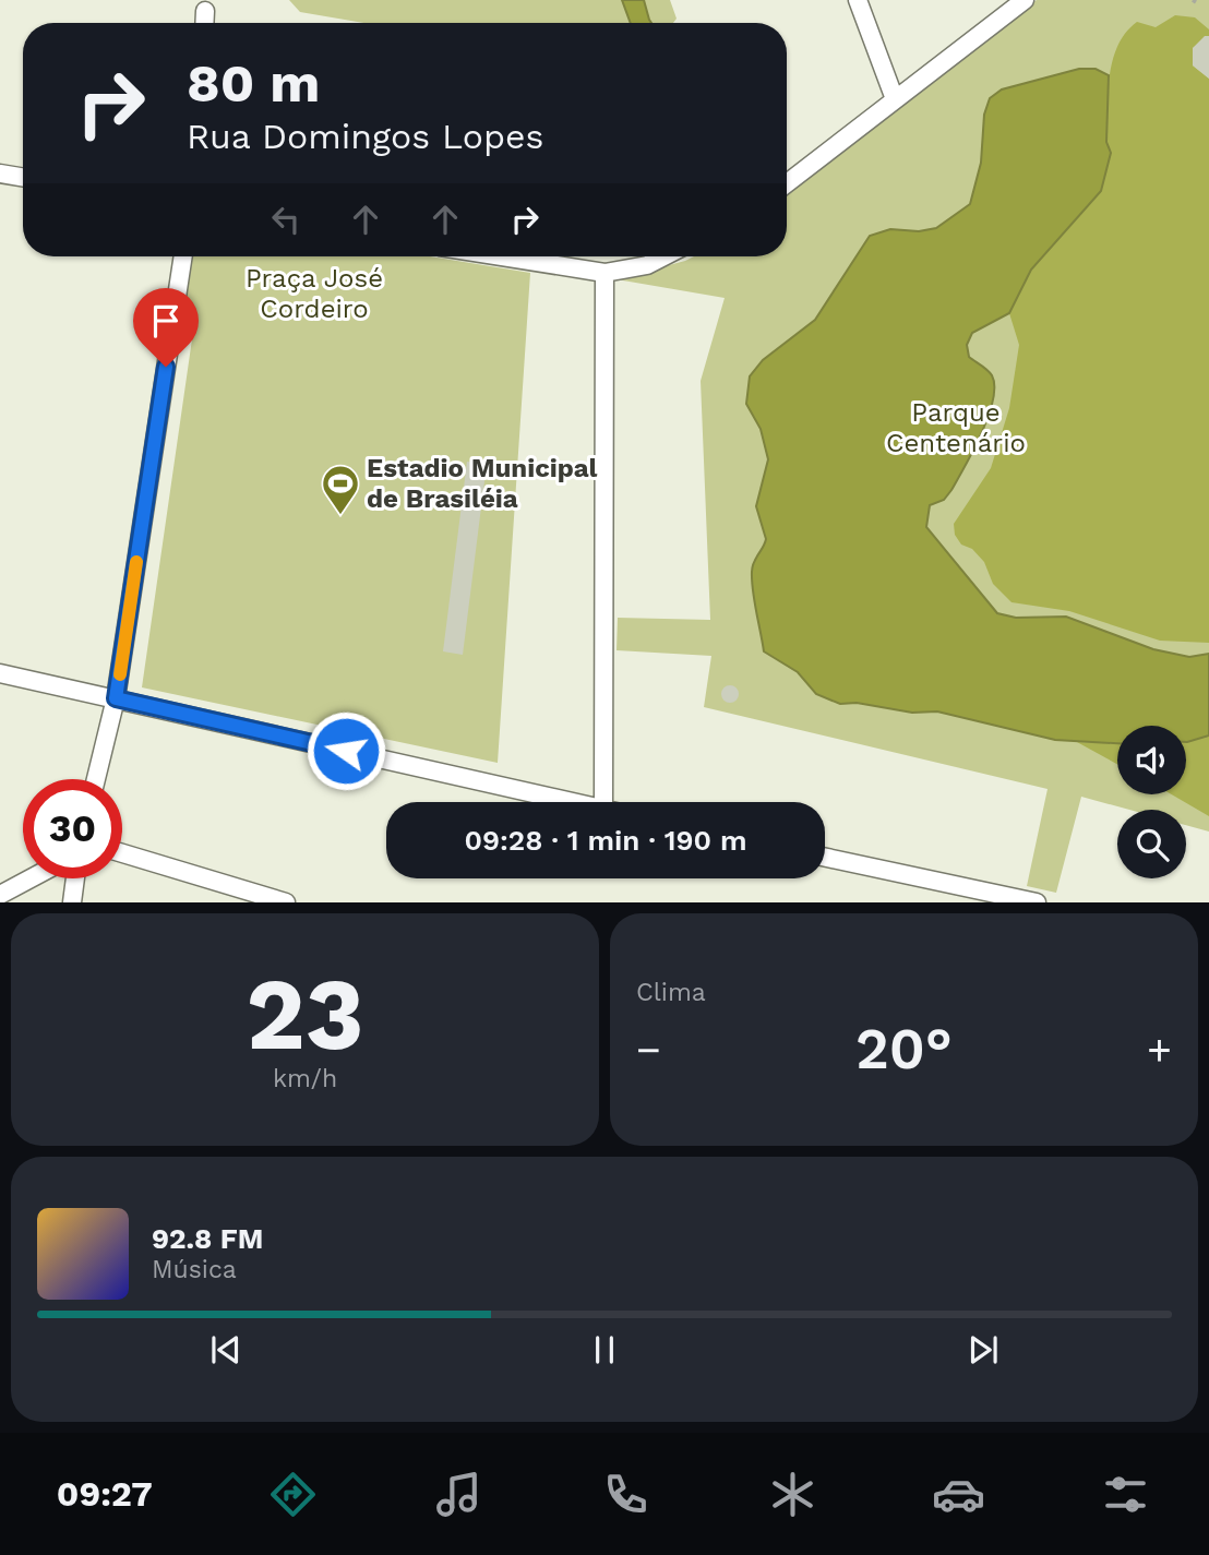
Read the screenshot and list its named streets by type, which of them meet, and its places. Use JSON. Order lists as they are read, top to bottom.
{
  "parks": ["Praça José Cordeiro", "Parque Centenário"],
  "places": {
    "sports": ["Estadio Municipal de Brasiléia"]
  },
  "page": {
    "turn": ["80 m", "Rua Domingos Lopes"],
    "limit": "30",
    "trip": "09:28 · 1 min · 190 m",
    "tile": [
      ["23", "km/h"],
      "Clima"
    ],
    "heat": ["−", "20°", "+"],
    "song": ["92.8 FM", "Música"],
    "tabs": "09:27"
  }
}
